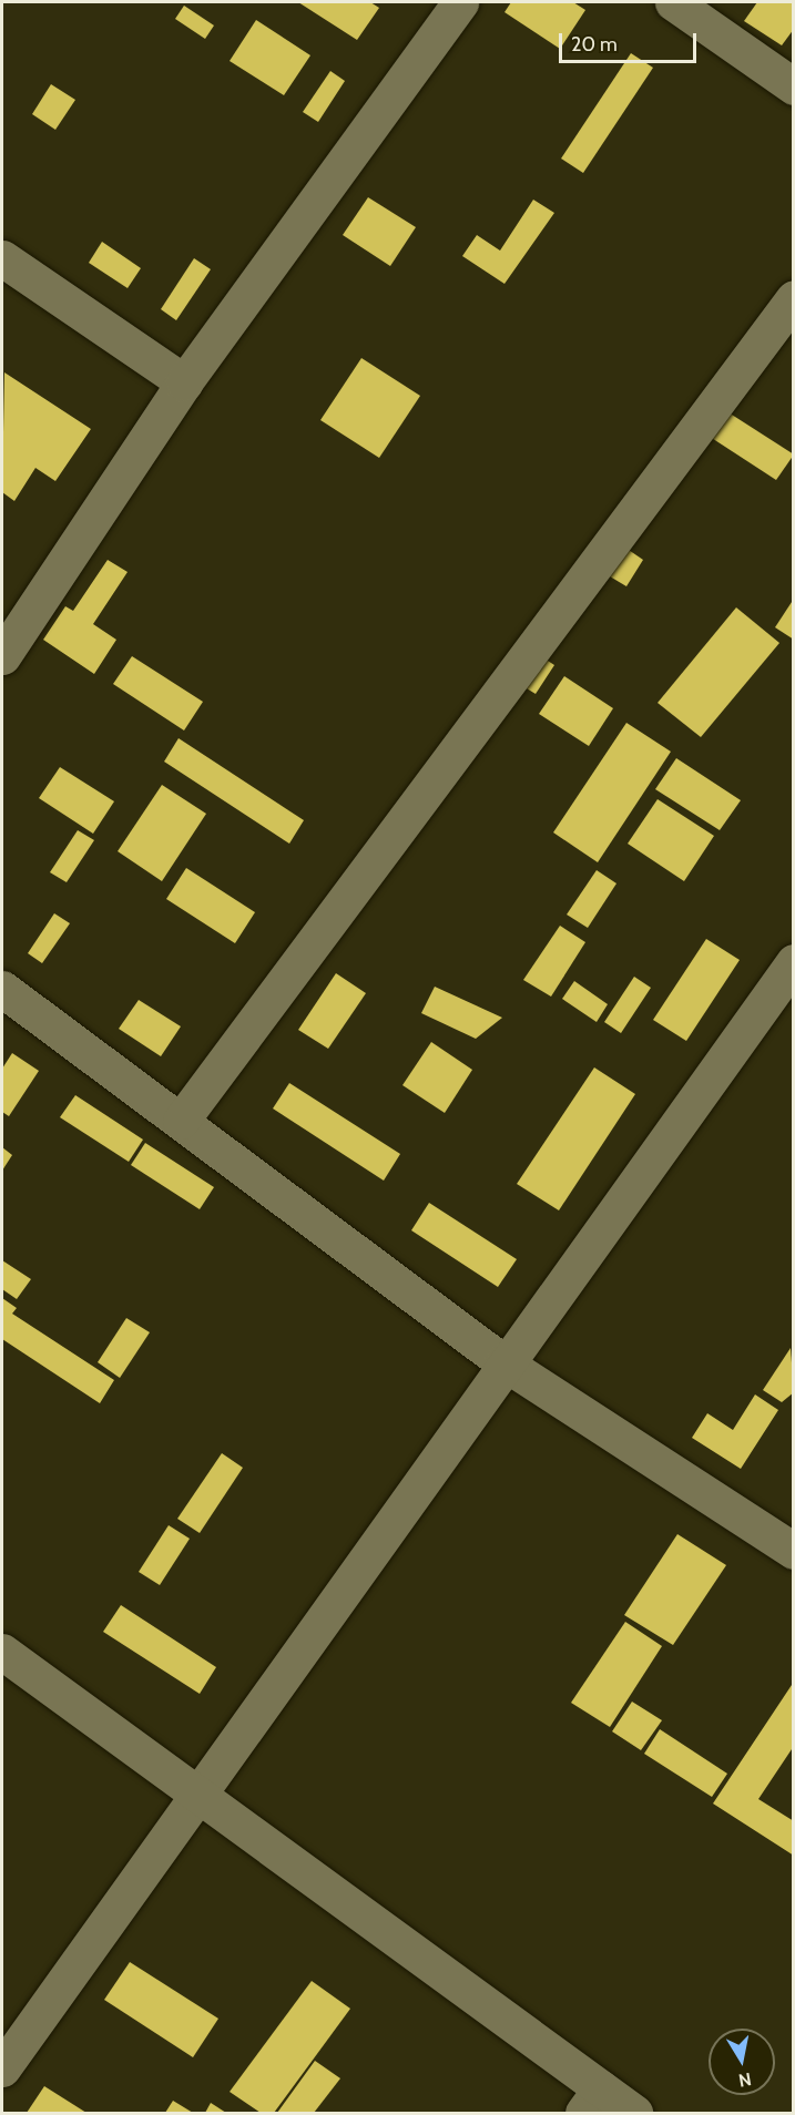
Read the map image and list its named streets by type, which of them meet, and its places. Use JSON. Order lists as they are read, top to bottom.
{
  "scale_bar": "20 m",
  "north": "bottom"
}
